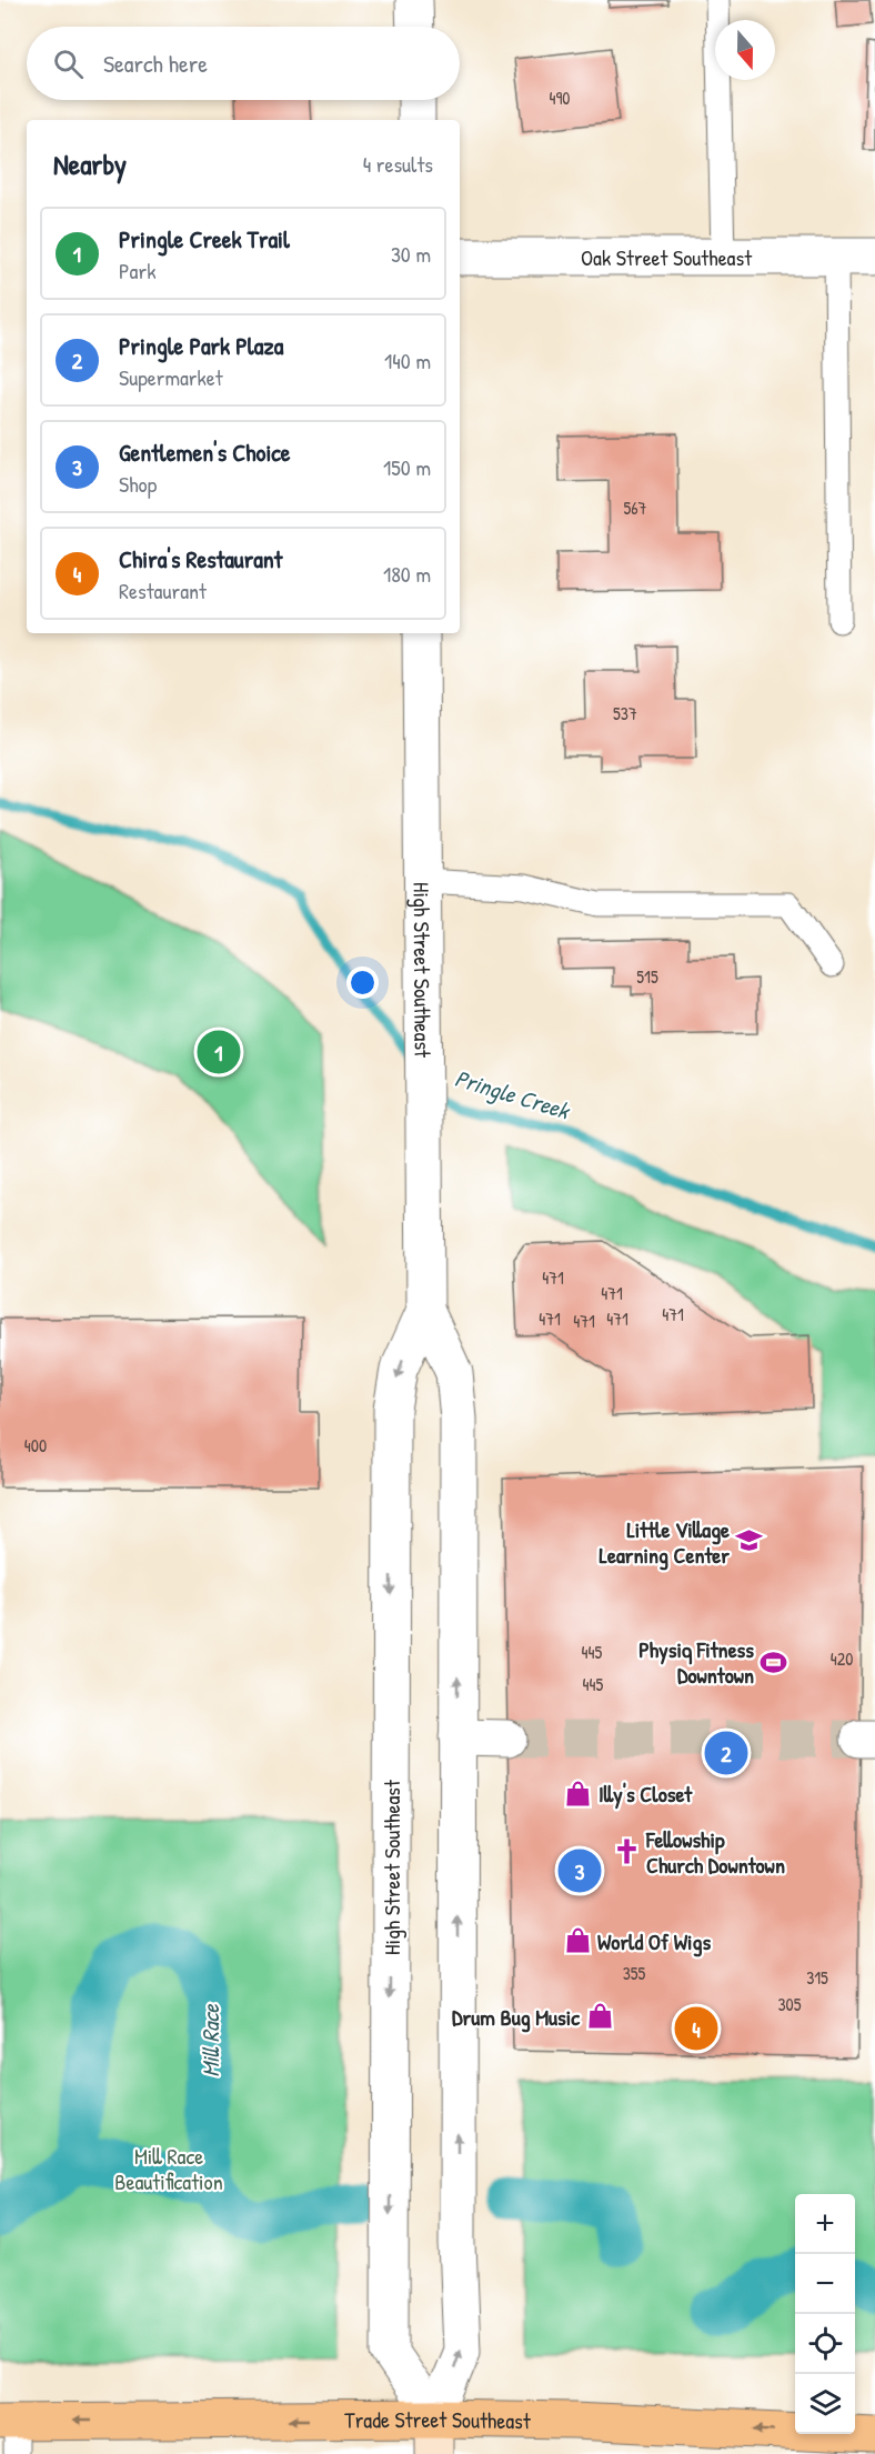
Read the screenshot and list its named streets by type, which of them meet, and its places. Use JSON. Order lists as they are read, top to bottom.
{
  "streets": {
    "highway": ["Trade Street Southeast"],
    "street": ["Oak Street Southeast", "High Street Southeast"]
  },
  "crossings": [
    ["High Street Southeast", "Trade Street Southeast"]
  ],
  "one_way": ["Trade Street Southeast"],
  "water": ["Pringle Creek", "Mill Race"],
  "parks": ["Mill Race Beautification"],
  "places": {
    "school or university": ["Little Village Learning Center"],
    "sports": ["Physiq Fitness Downtown"],
    "shop": ["Illy's Closet", "World Of Wigs", "Drum Bug Music"],
    "church": ["Fellowship Church Downtown"]
  },
  "house_numbers": [
    "490",
    "567",
    "537",
    "515",
    "471",
    "471",
    "471",
    "471",
    "471",
    "471",
    "400",
    "445",
    "420",
    "445",
    "355",
    "315",
    "305"
  ],
  "north": "bottom",
  "page": {
    "search": "Search here",
    "heading": ["Nearby", "4 results"],
    "list": [
      {
        "mark": "1",
        "name": "Pringle Creek Trail",
        "note": "Park",
        "value": "30 m"
      },
      {
        "mark": "2",
        "name": "Pringle Park Plaza",
        "note": "Supermarket",
        "value": "140 m"
      },
      {
        "mark": "3",
        "name": "Gentlemen's Choice",
        "note": "Shop",
        "value": "150 m"
      },
      {
        "mark": "4",
        "name": "Chira's Restaurant",
        "note": "Restaurant",
        "value": "180 m"
      }
    ],
    "pins": [
      "1",
      "2",
      "3",
      "4"
    ],
    "map_buttons": ["+", "−"]
  }
}
